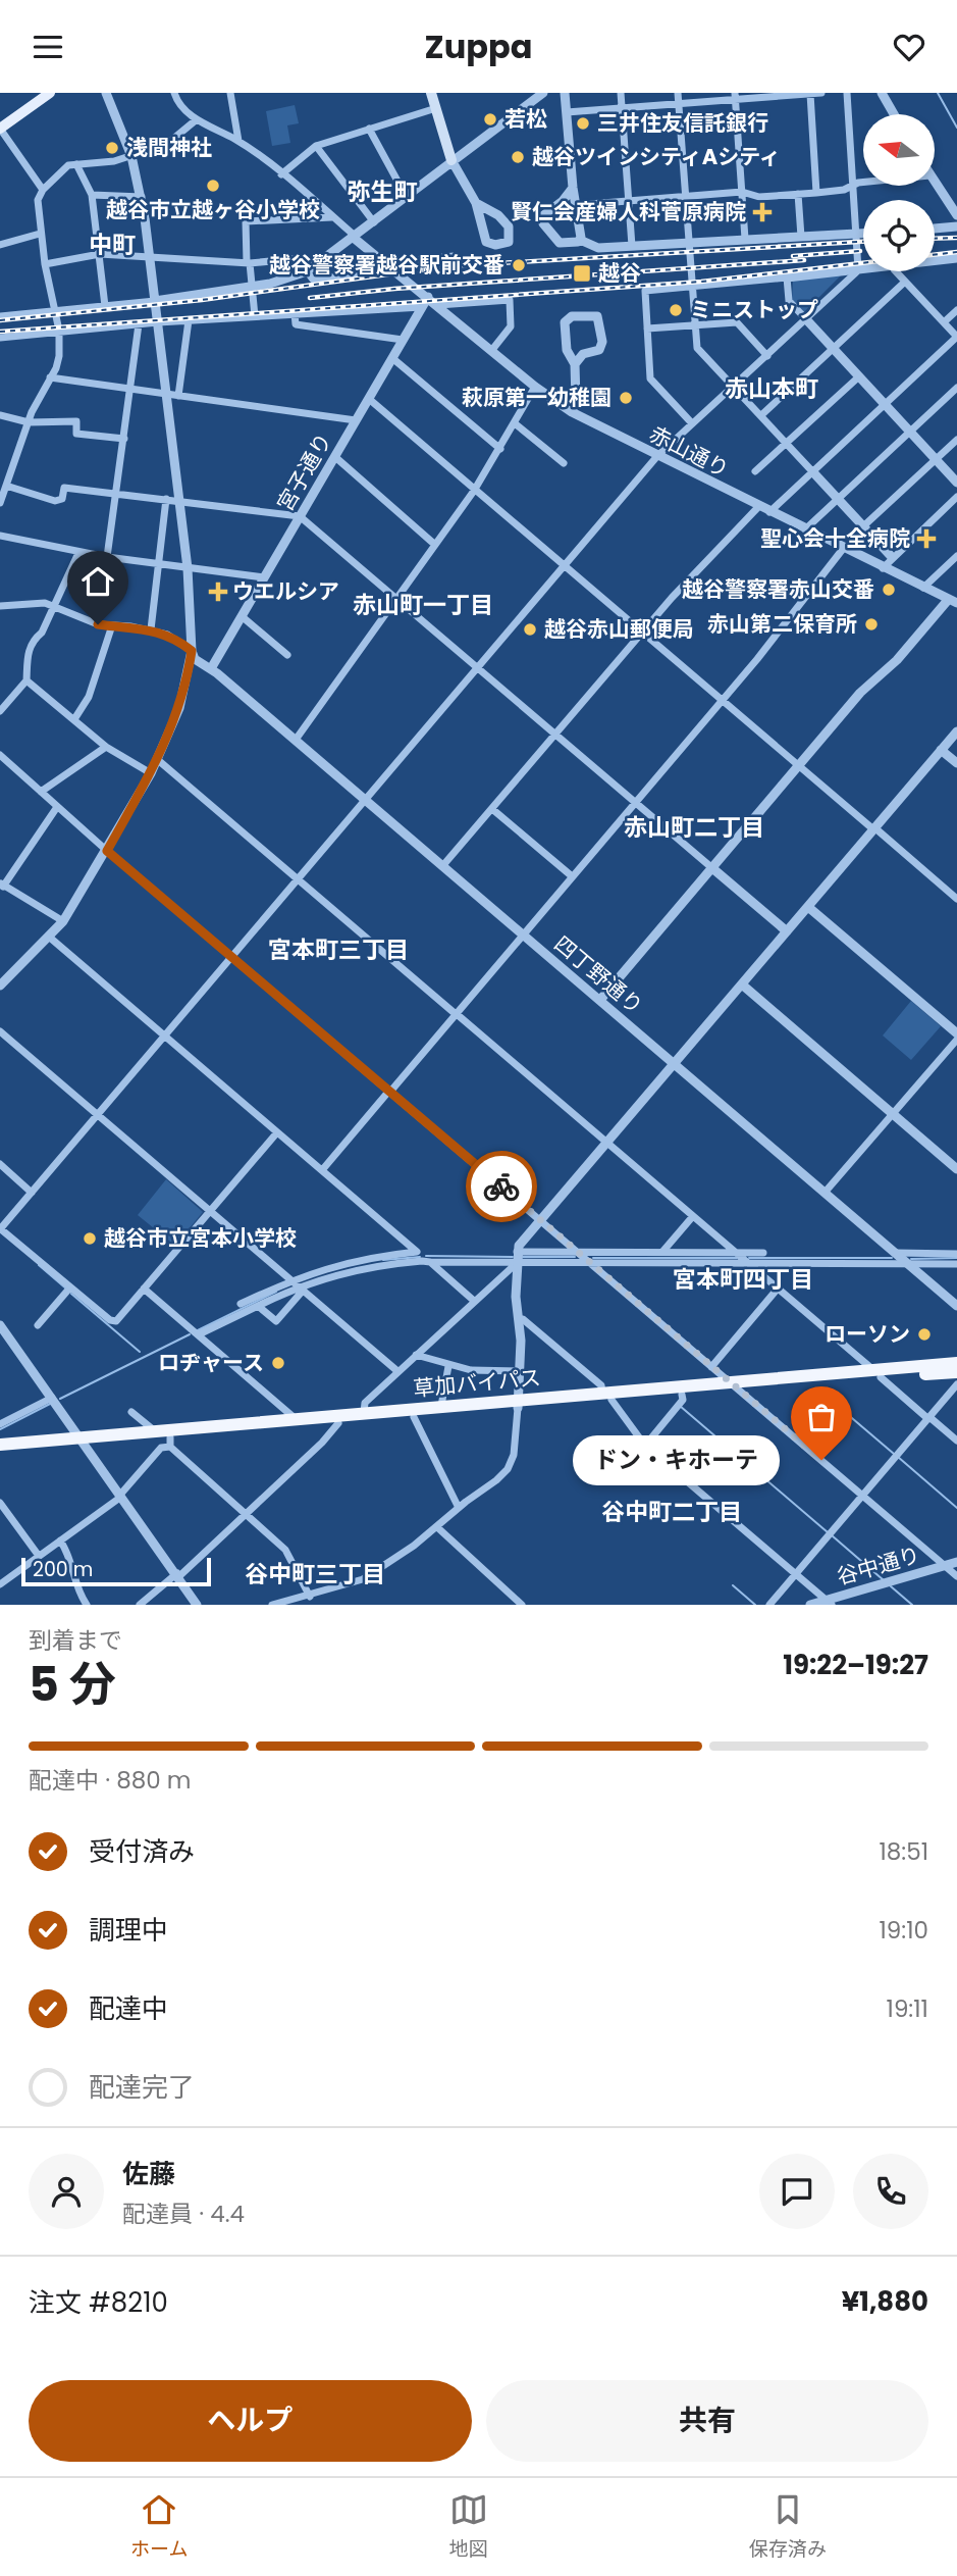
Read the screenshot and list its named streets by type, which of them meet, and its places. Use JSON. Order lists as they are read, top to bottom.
{
  "streets": {
    "highway": ["草加バイパス"],
    "street": [
      "赤山通り",
      "宮子通り",
      "四丁野通り",
      "谷中通り"
    ]
  },
  "crossings": [
    ["赤山通り", "宮子通り"],
    ["宮子通り", "四丁野通り"]
  ],
  "districts": [
    "弥生町",
    "中町",
    "赤山本町",
    "赤山町一丁目",
    "赤山町二丁目",
    "宮本町三丁目",
    "宮本町四丁目",
    "谷中町二丁目",
    "谷中町三丁目"
  ],
  "places": {
    "other": [
      "若松",
      "三井住友信託銀行",
      "浅間神社",
      "越谷ツインシティAシティ",
      "越谷市立越ヶ谷小学校",
      "越谷警察署越谷駅前交番",
      "ミニストップ",
      "萩原第一幼稚園",
      "越谷警察署赤山交番",
      "赤山第二保育所",
      "越谷赤山郵便局",
      "越谷市立宮本小学校",
      "ローソン",
      "ロヂャース",
      "ドン・キホーテ"
    ],
    "health": ["賢仁会産婦人科菅原病院", "聖心会十全病院", "ウエルシア"],
    "transit": ["越谷"]
  },
  "scale_bar": "200 m",
  "north": "left",
  "page": {
    "header": "Zuppa",
    "bubble": "ドン・キホーテ",
    "scale": "200 m",
    "heading": ["5 分", "到着まで", "19:22–19:27"],
    "panel": [
      "佐藤",
      "配達員 · 4.4",
      "注文 #8210",
      "¥1,880"
    ],
    "bar": "配達中 · 880 m",
    "list": [
      ["受付済み", "18:51"],
      ["調理中", "19:10"],
      ["配達中", "19:11"],
      "配達完了"
    ],
    "buttons": ["ヘルプ", "共有"],
    "tabs": ["ホーム", "地図", "保存済み"]
  }
}
